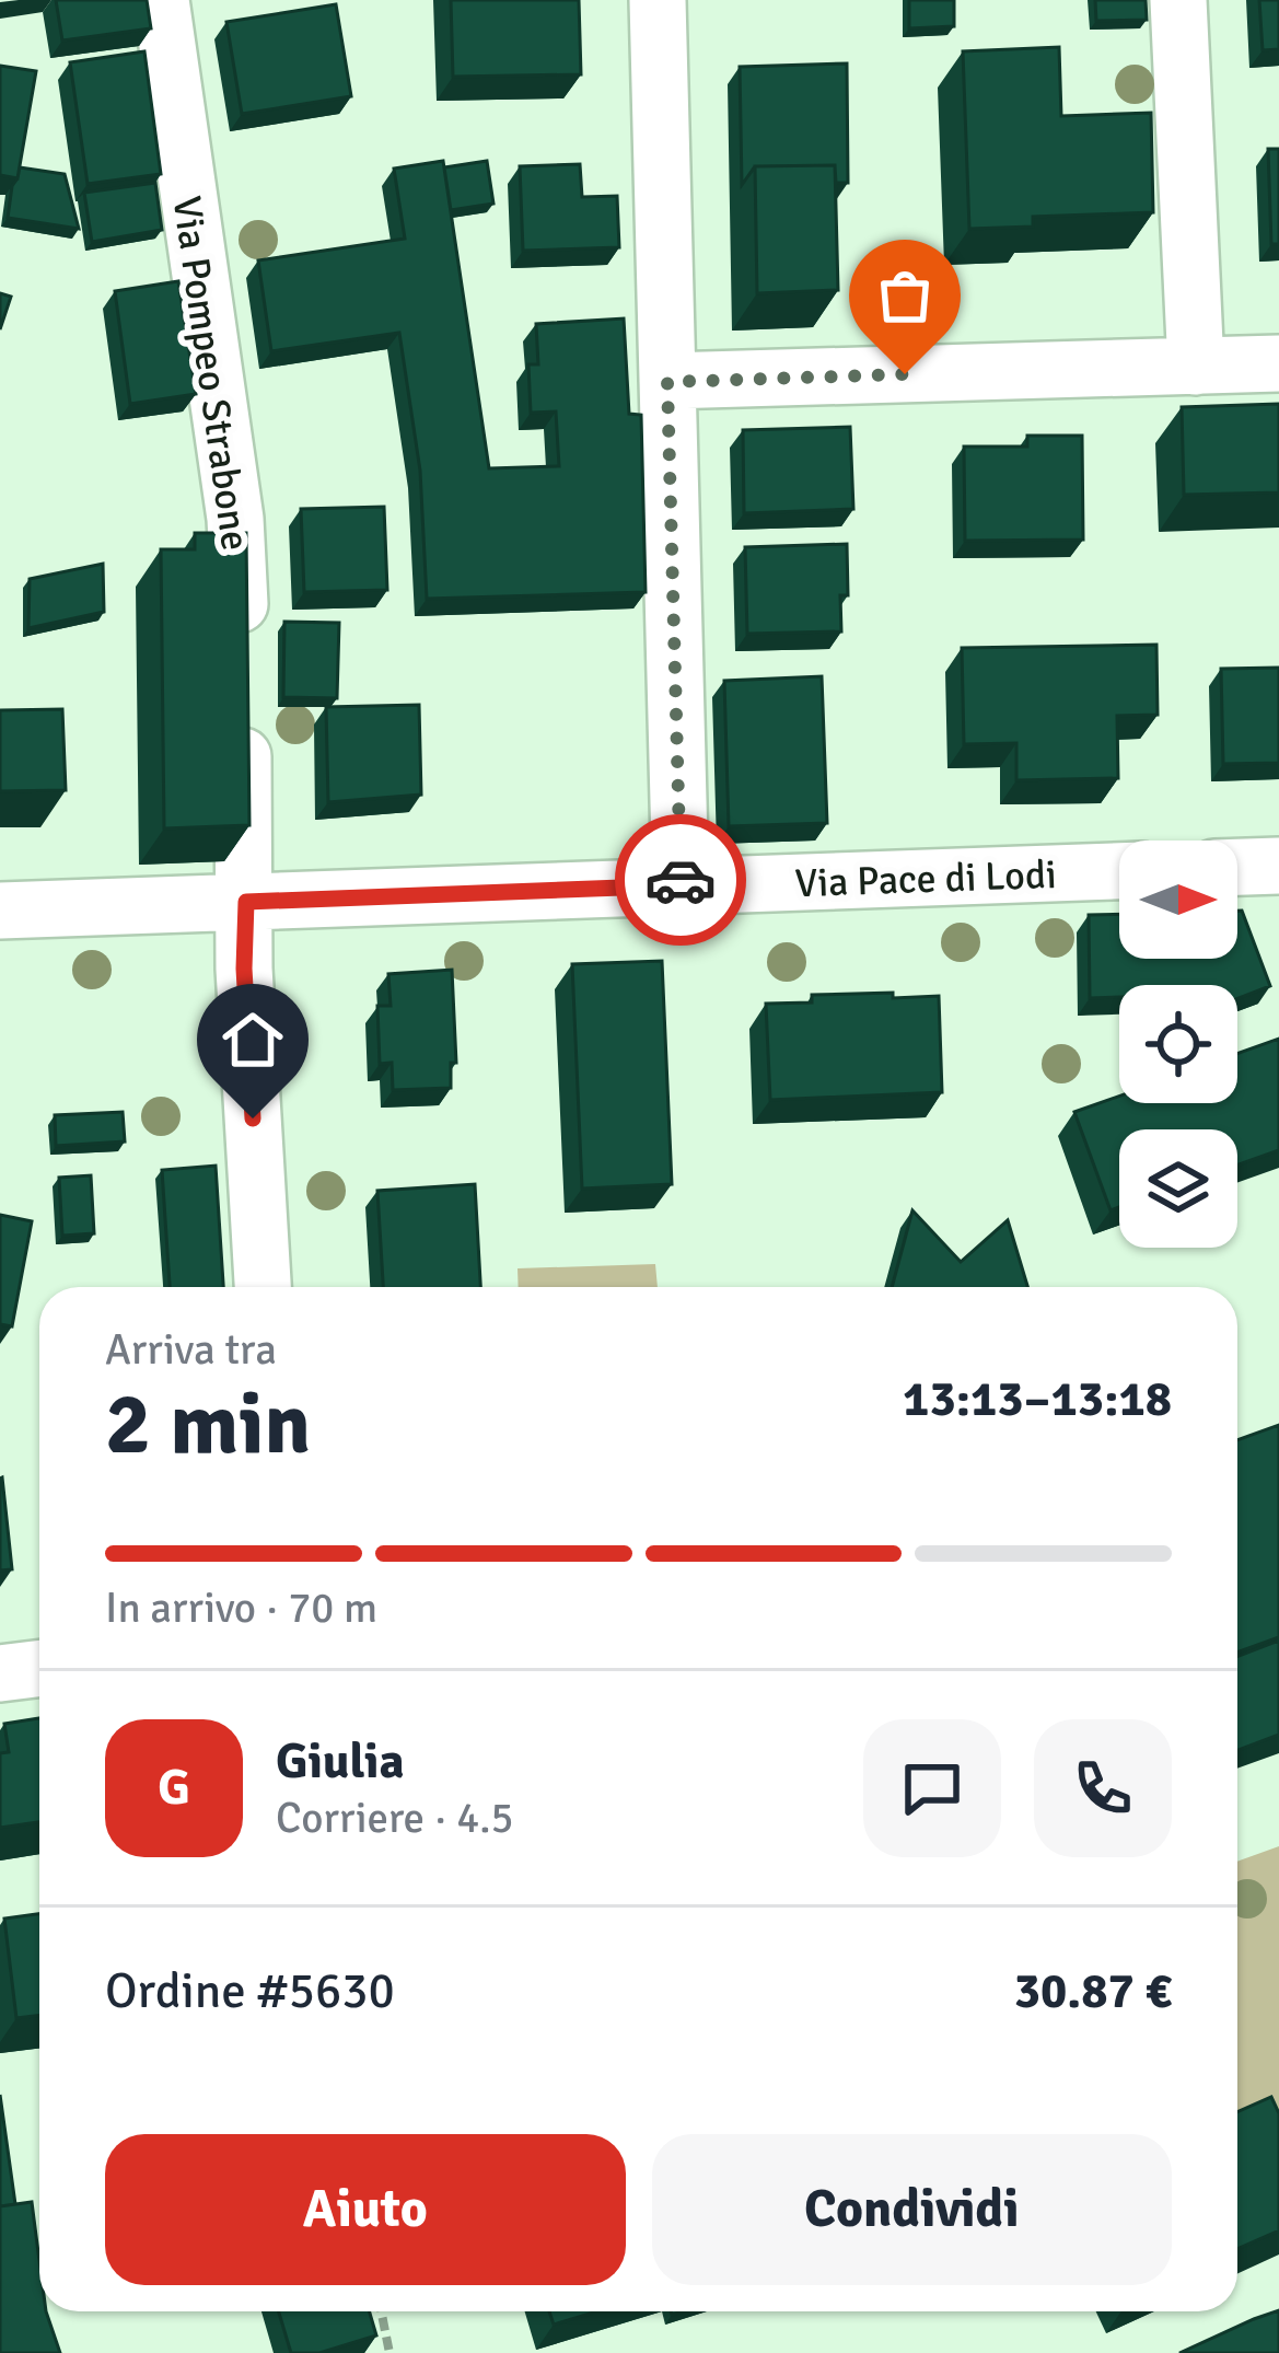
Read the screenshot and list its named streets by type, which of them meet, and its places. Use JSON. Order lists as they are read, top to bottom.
{
  "streets": {
    "street": ["Via Pompeo Strabone", "Via Pace di Lodi"]
  },
  "crossings": [
    ["Via Pompeo Strabone", "Via Pace di Lodi"]
  ],
  "north": "right",
  "page": {
    "heading": ["2 min", "Arriva tra", "13:13–13:18"],
    "panel": [
      "Giulia",
      "Corriere · 4.5",
      "Ordine #5630",
      "30.87 €"
    ],
    "bar": "In arrivo · 70 m",
    "round": "G",
    "buttons": ["Aiuto", "Condividi"]
  }
}
